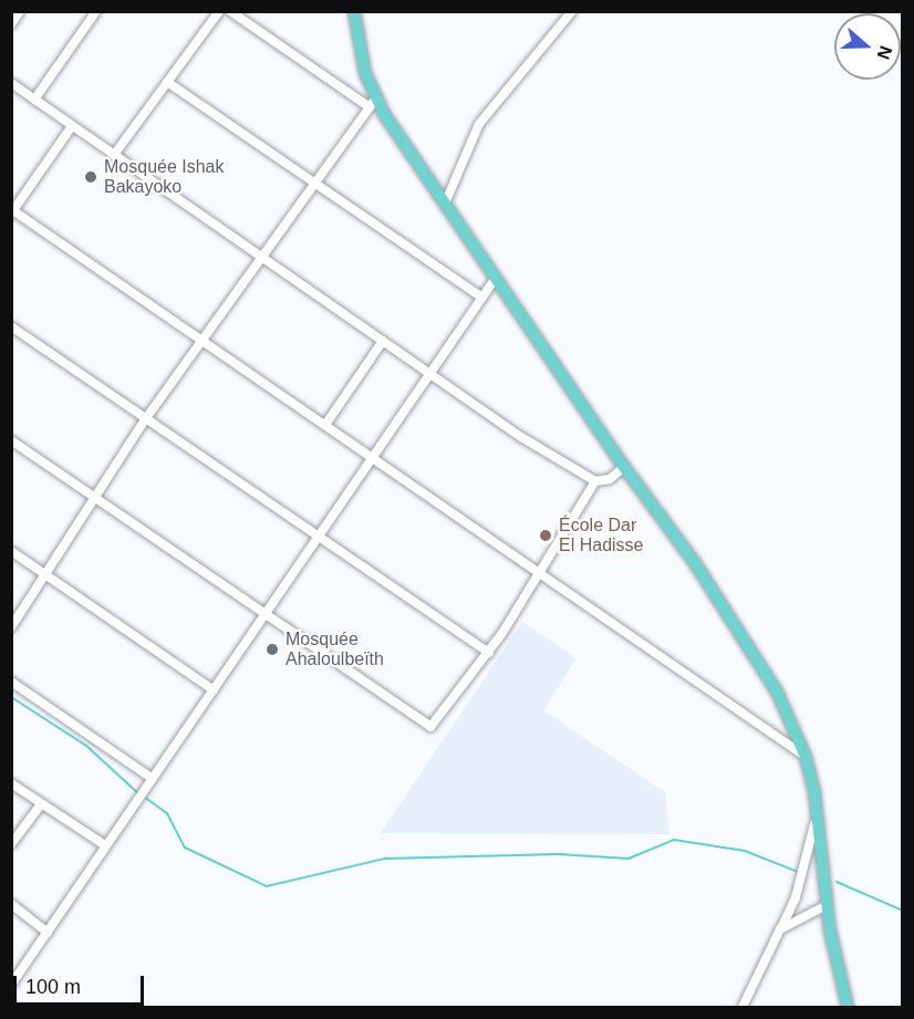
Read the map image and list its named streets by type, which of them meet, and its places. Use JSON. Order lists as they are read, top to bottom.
{
  "places": ["Mosquée Ishak Bakayoko", "École Dar El Hadisse", "Mosquée Ahaloulbeïth"],
  "scale_bar": "100 m",
  "north": "right"
}
